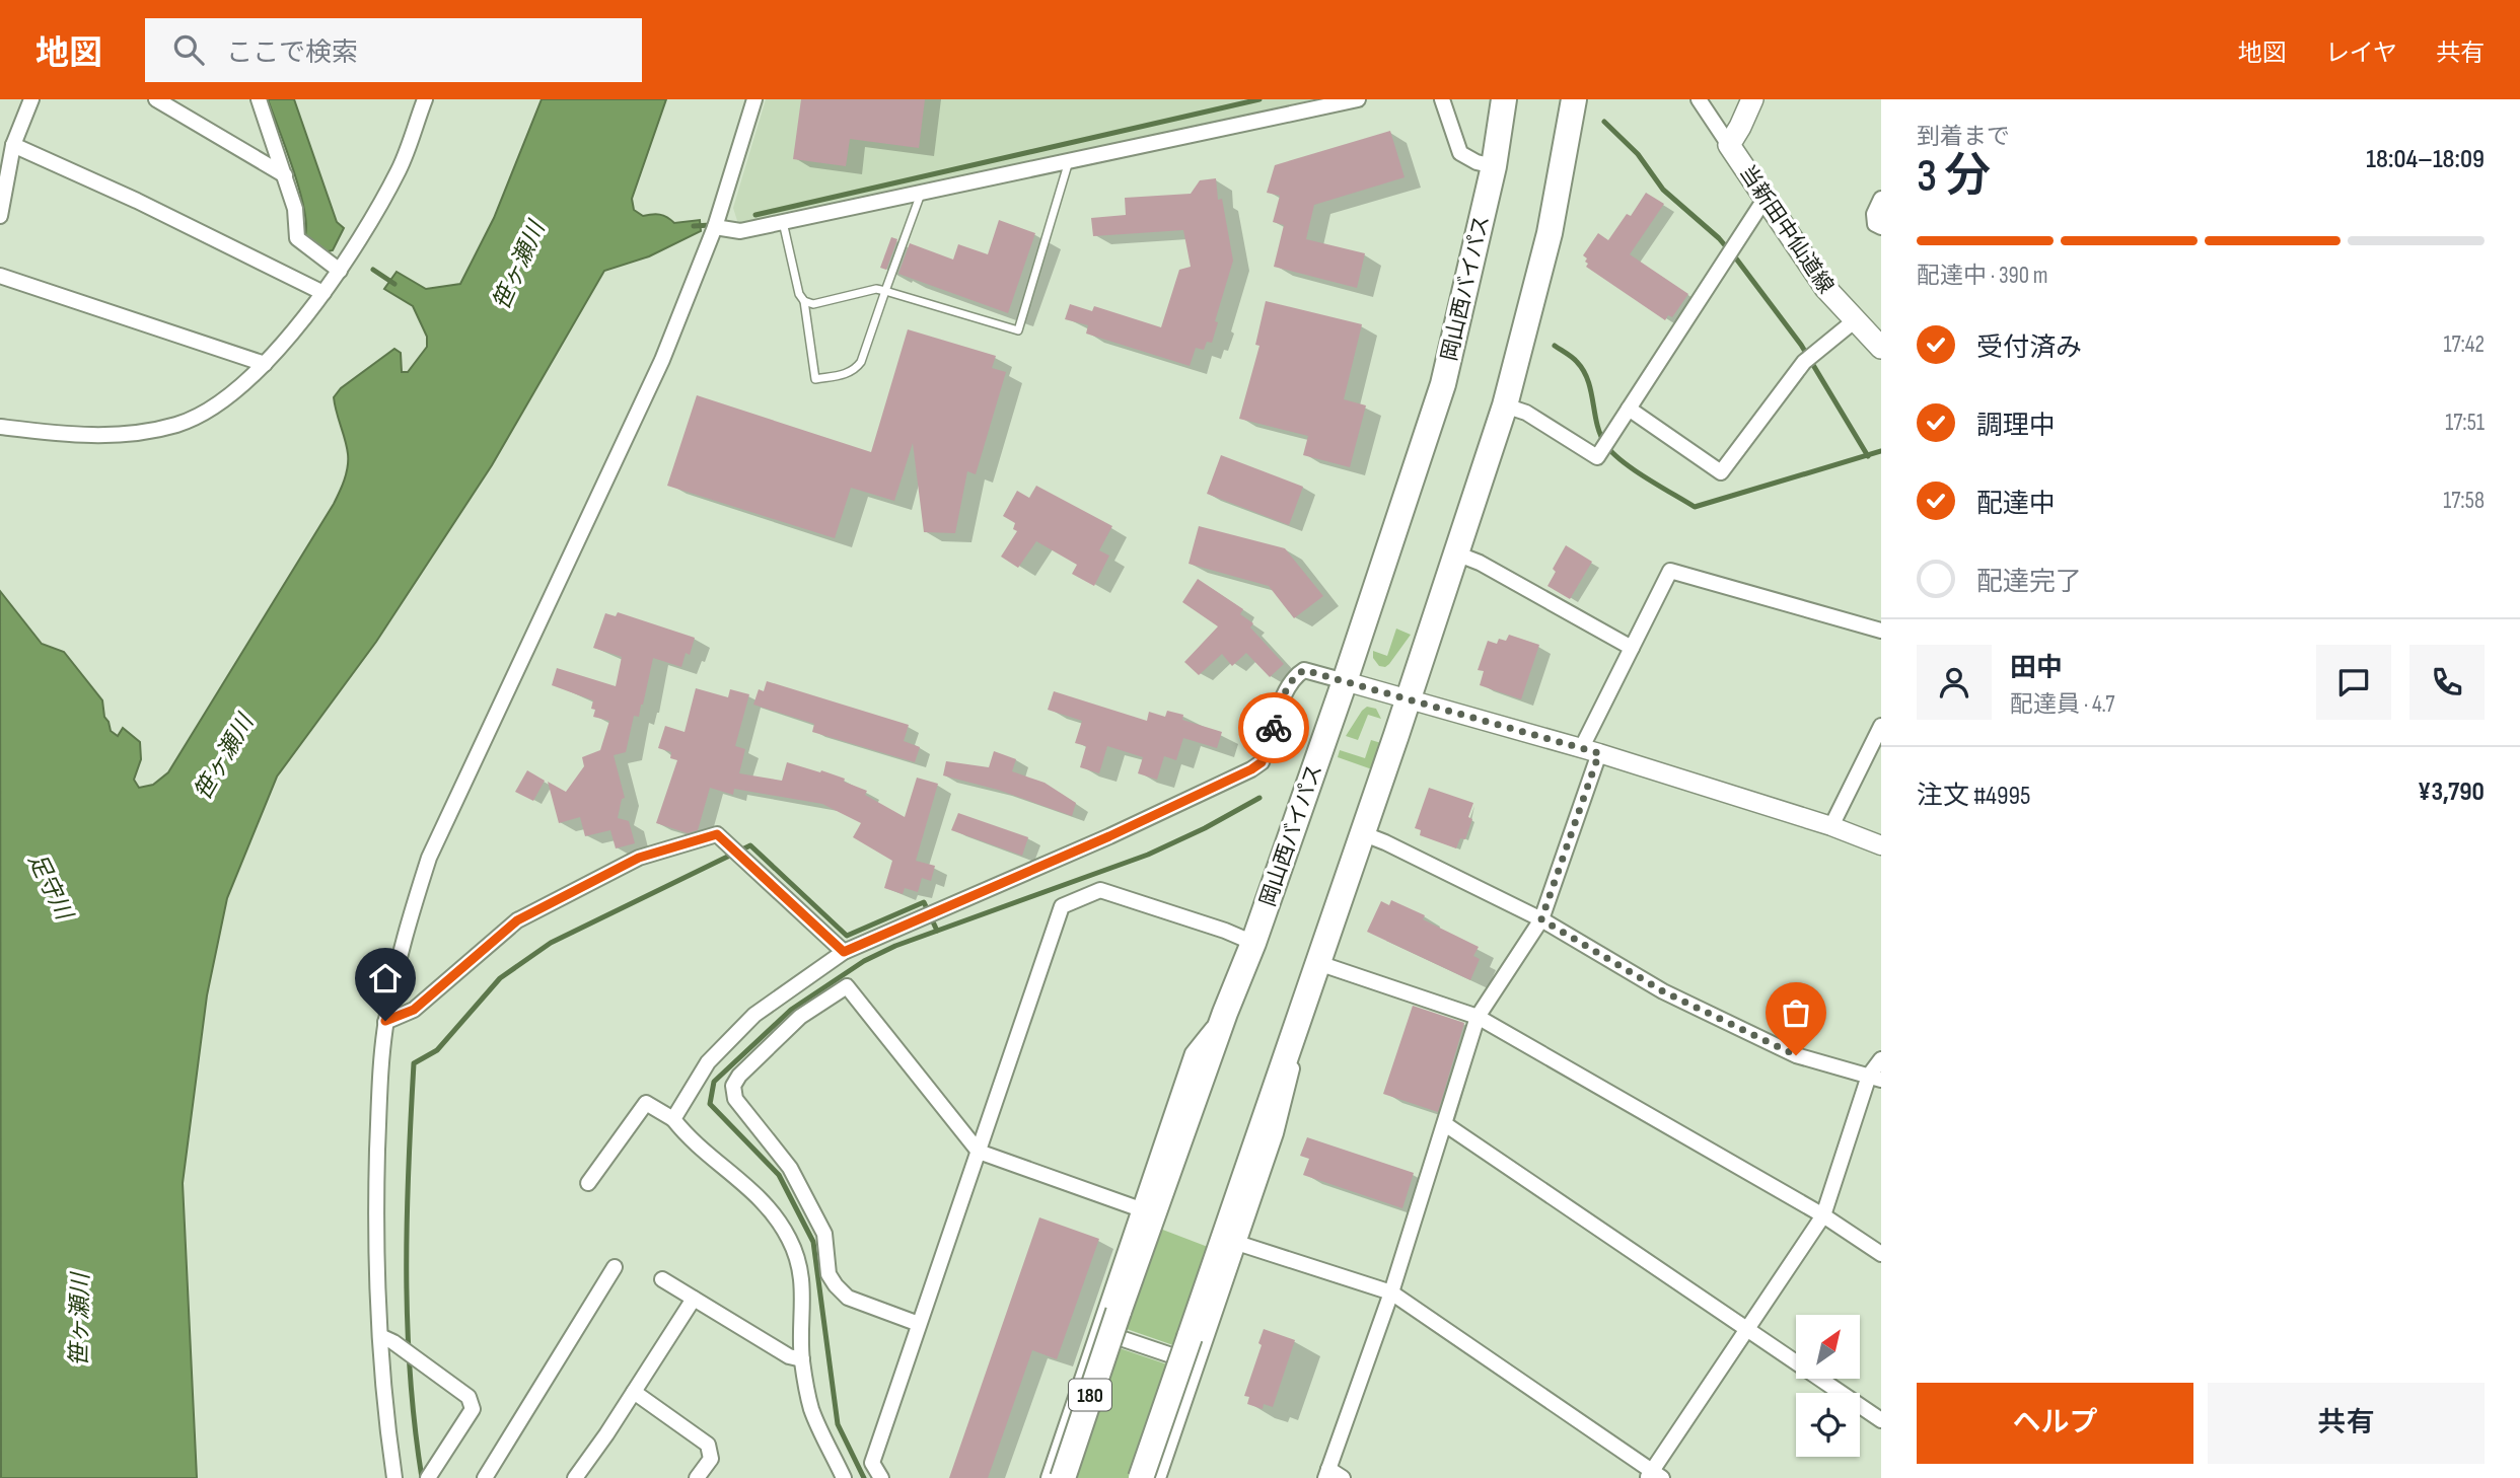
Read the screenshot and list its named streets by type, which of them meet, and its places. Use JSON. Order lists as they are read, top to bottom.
{
  "streets": {
    "highway": ["岡山西バイパス", "180"],
    "main road": ["当新田中仙道線"]
  },
  "water": ["笹ヶ瀬川", "足守川"],
  "north": "top right",
  "page": {
    "header": "地図",
    "search": "ここで検索",
    "nav": ["地図", "レイヤ", "共有"],
    "heading": ["3 分", "到着まで", "18:04–18:09"],
    "panel": [
      "田中",
      "配達員 · 4.7",
      "注文 #4995",
      "¥3,790"
    ],
    "bar": "配達中 · 390 m",
    "list": [
      ["受付済み", "17:42"],
      ["調理中", "17:51"],
      ["配達中", "17:58"],
      "配達完了"
    ],
    "buttons": ["ヘルプ", "共有"]
  }
}
